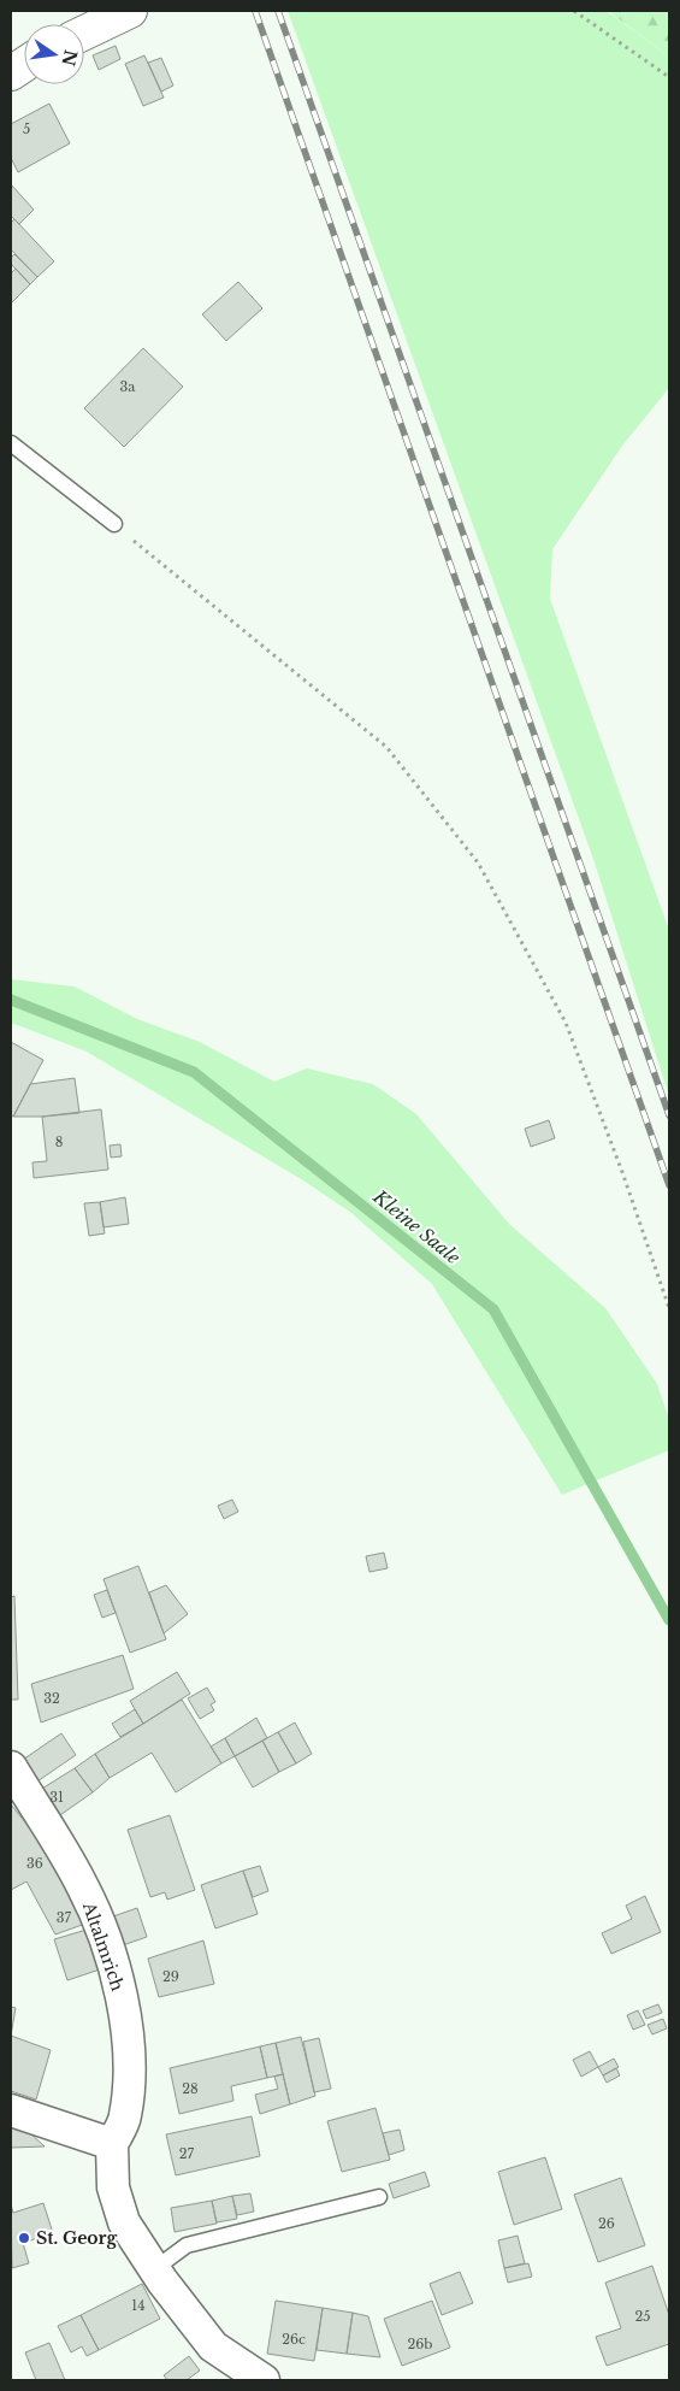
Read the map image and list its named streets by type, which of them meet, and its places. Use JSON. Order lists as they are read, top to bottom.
{
  "streets": {
    "street": ["Altalmrich"]
  },
  "water": ["Kleine Saale"],
  "places": ["St. Georg"],
  "house_numbers": [
    "5",
    "3a",
    "8",
    "32",
    "31",
    "36",
    "37",
    "29",
    "28",
    "27",
    "26",
    "14",
    "25",
    "26c",
    "26b"
  ],
  "north": "right"
}
